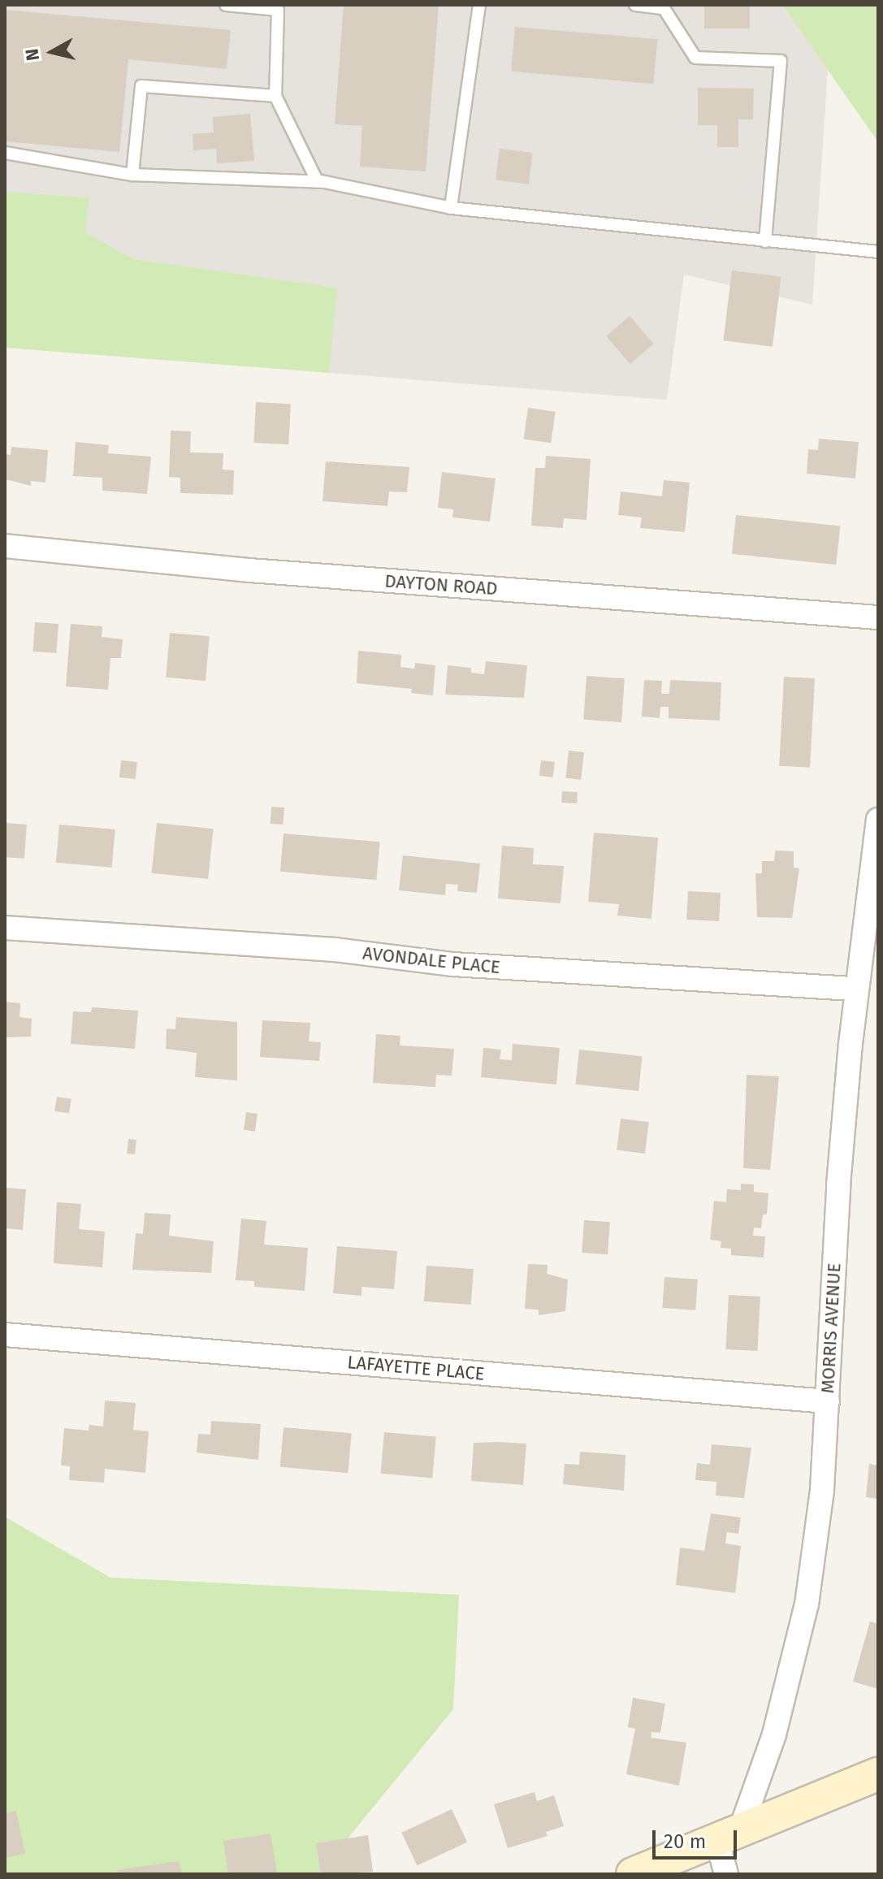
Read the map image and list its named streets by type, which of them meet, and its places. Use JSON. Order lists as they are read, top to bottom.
{
  "streets": {
    "street": [
      "DAYTON ROAD",
      "AVONDALE PLACE",
      "MORRIS AVENUE",
      "LAFAYETTE PLACE"
    ]
  },
  "crossings": [
    ["AVONDALE PLACE", "MORRIS AVENUE"],
    ["MORRIS AVENUE", "LAFAYETTE PLACE"]
  ],
  "scale_bar": "20 m",
  "north": "left"
}
